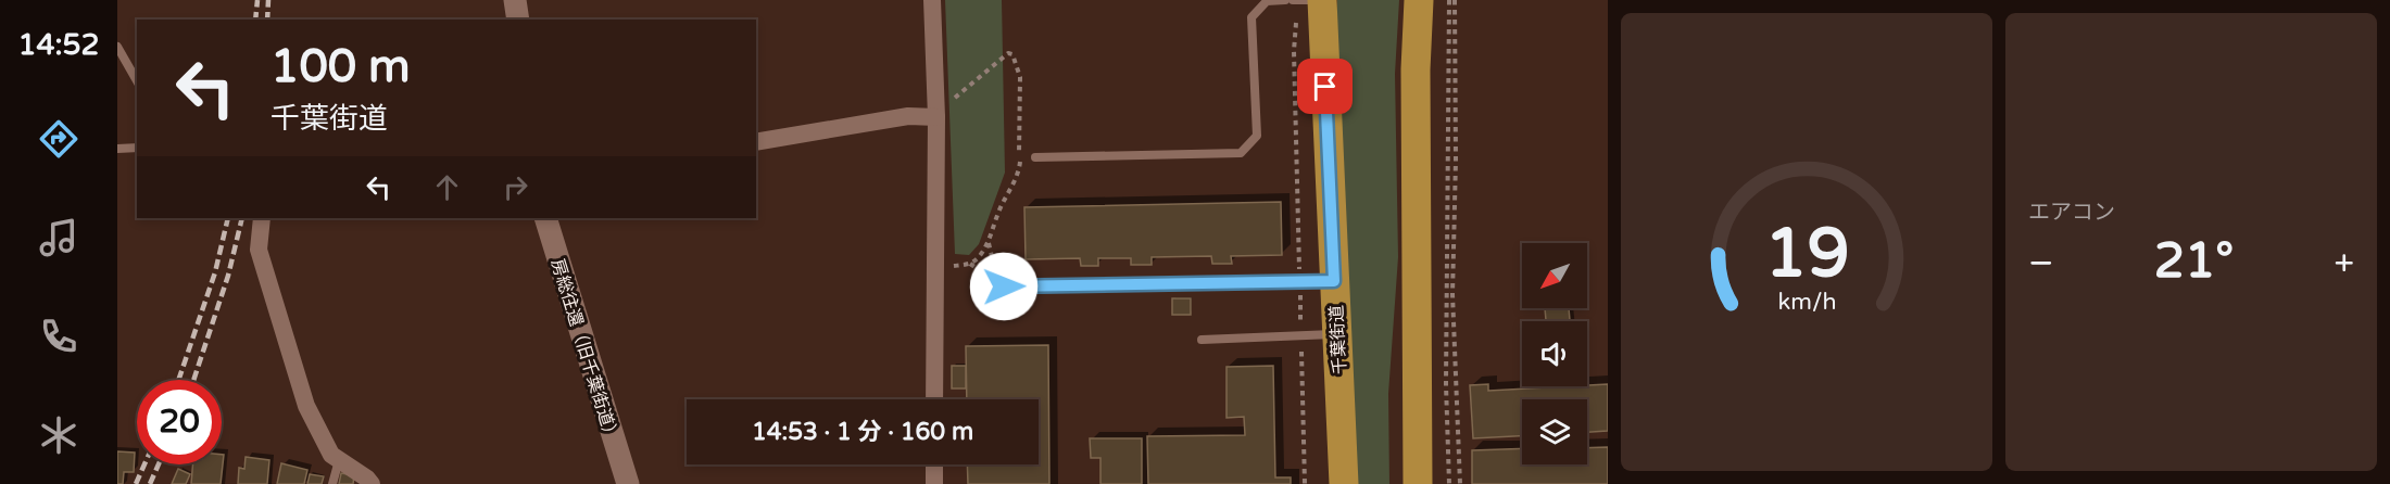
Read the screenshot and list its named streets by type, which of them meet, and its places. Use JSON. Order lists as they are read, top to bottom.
{
  "streets": {
    "highway": ["千葉街道"],
    "street": ["房総往還（旧千葉街道）"]
  },
  "north": "bottom left",
  "page": {
    "tabs": "14:52",
    "tile": "エアコン",
    "turn": ["100 m", "千葉街道"],
    "heat": ["−", "21°", "+"],
    "limit": "20",
    "trip": "14:53 · 1 分 · 160 m",
    "gauge": ["19", "km/h"]
  }
}
